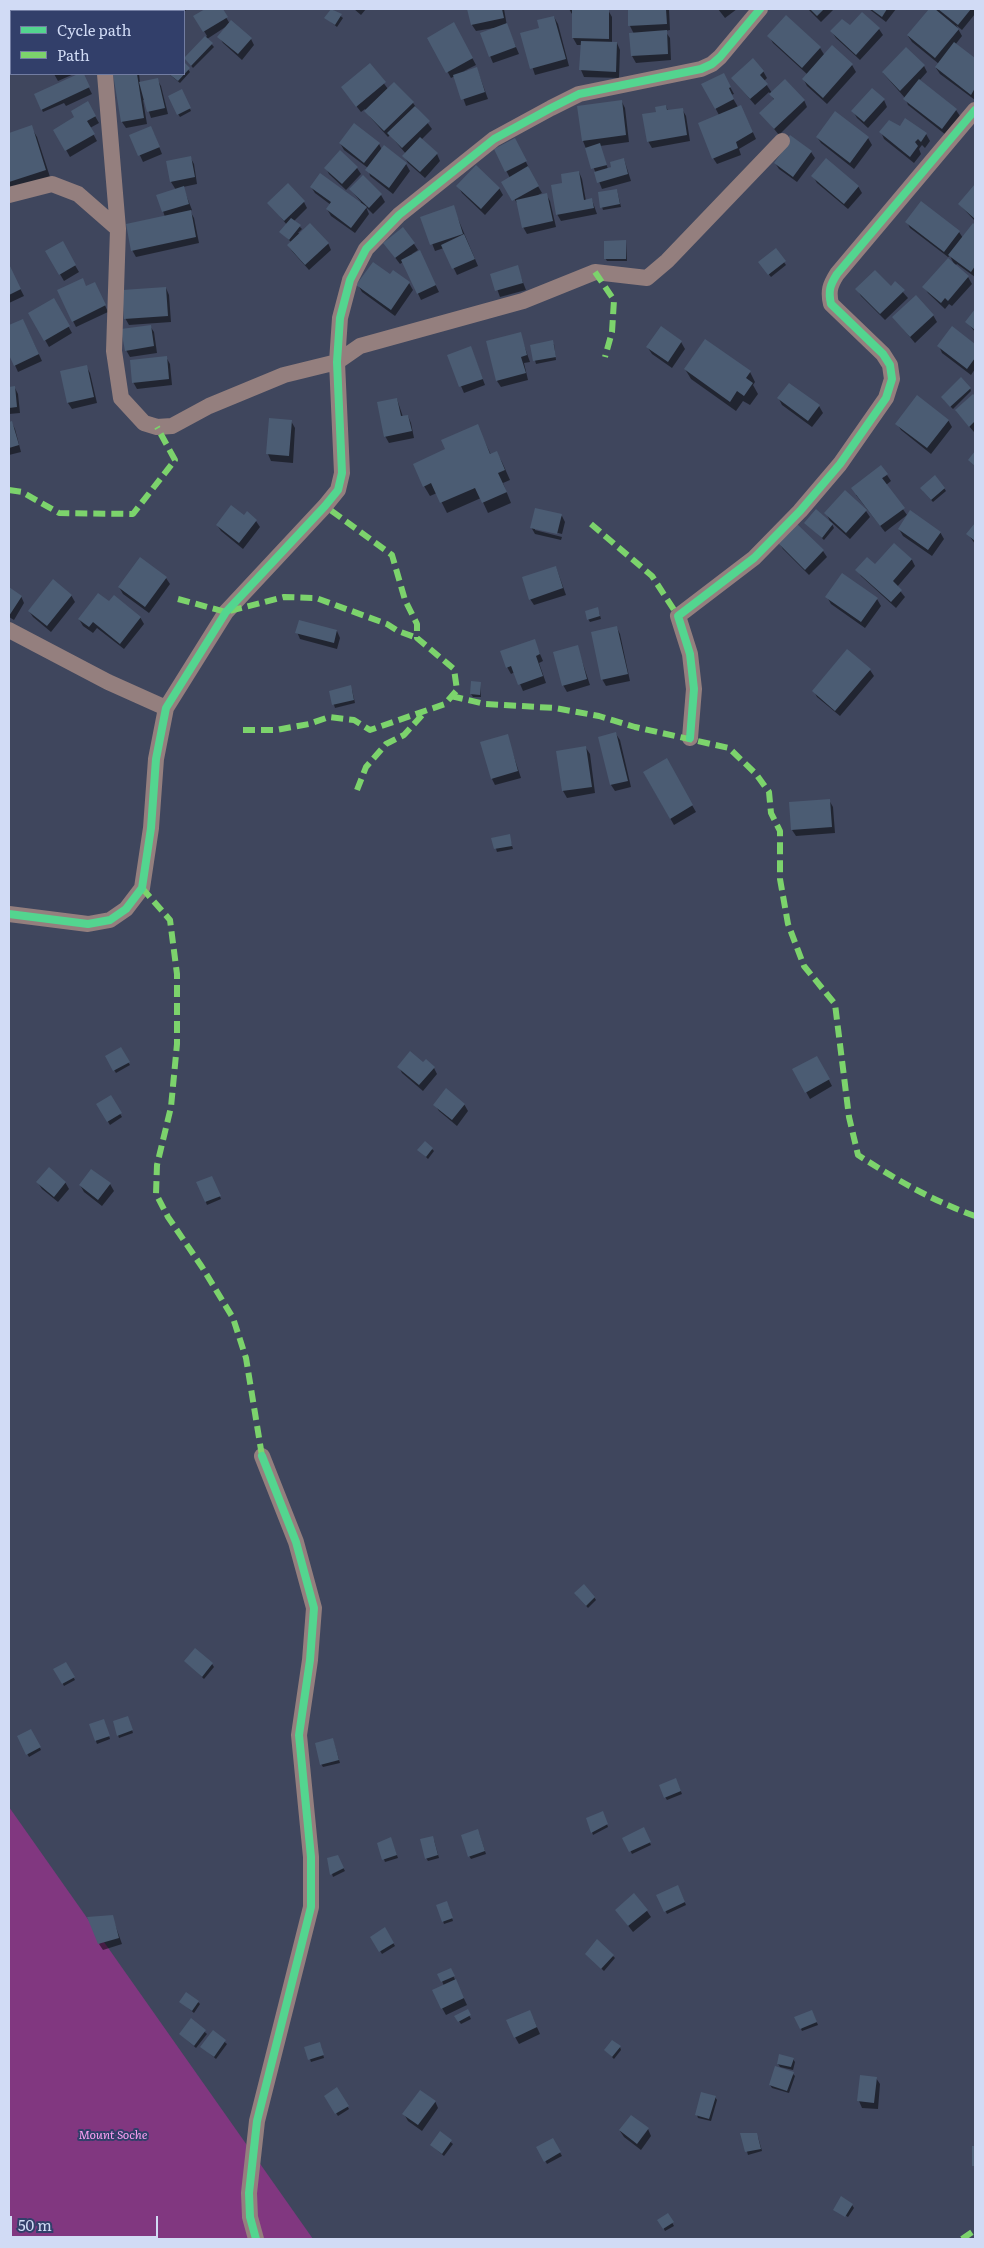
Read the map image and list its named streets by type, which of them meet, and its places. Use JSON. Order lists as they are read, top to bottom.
{
  "parks": ["Mount Soche"],
  "legend": ["Cycle path", "Path"],
  "scale_bar": "50 m"
}
